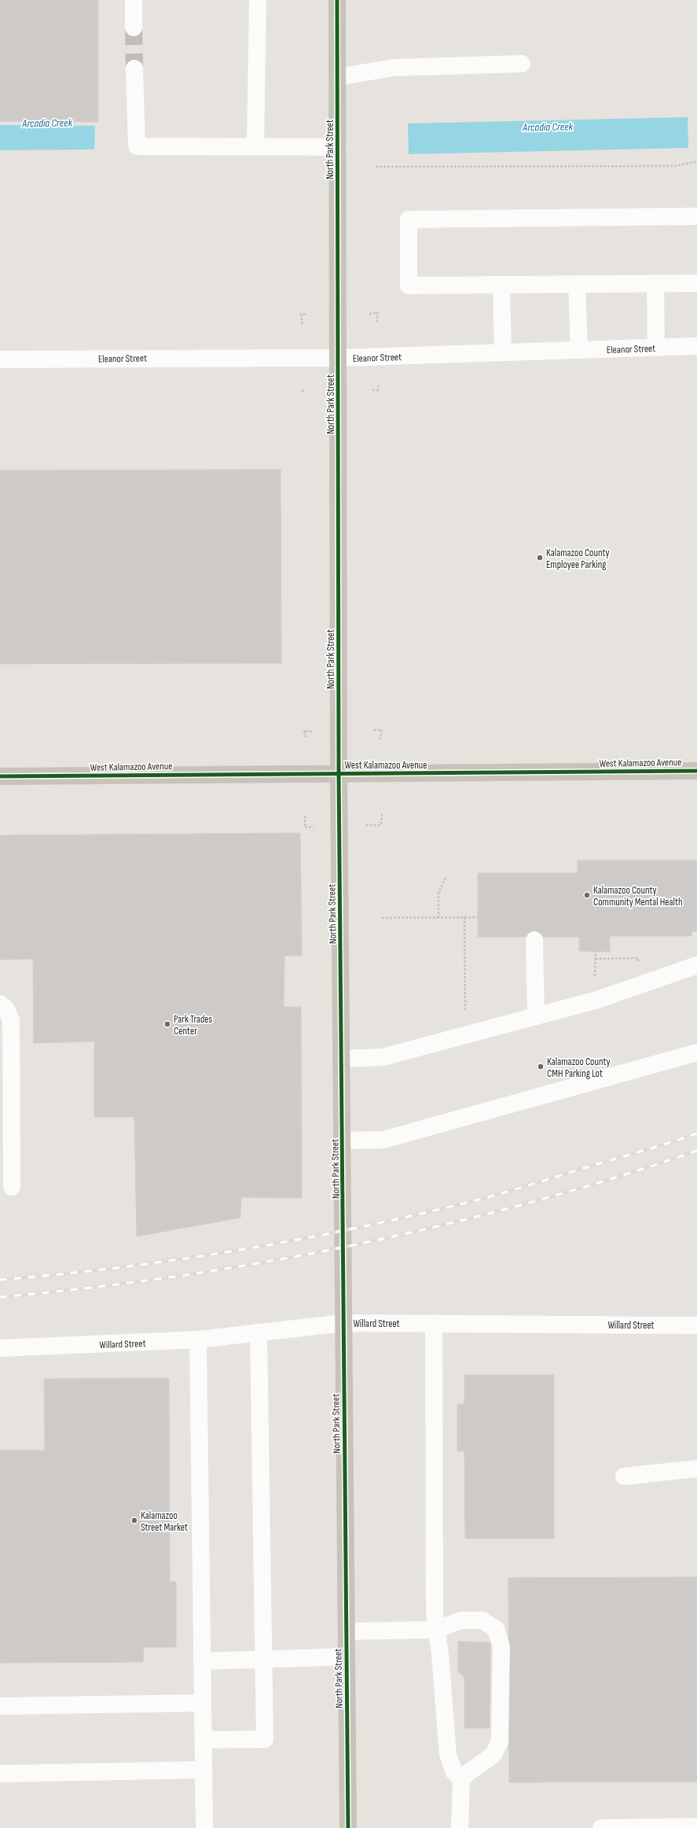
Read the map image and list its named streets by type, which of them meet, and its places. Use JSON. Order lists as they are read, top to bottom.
{
  "streets": {
    "main road": ["North Park Street", "West Kalamazoo Avenue"],
    "street": ["Eleanor Street", "Willard Street"]
  },
  "crossings": [
    ["North Park Street", "Eleanor Street"],
    ["North Park Street", "West Kalamazoo Avenue"],
    ["North Park Street", "Willard Street"]
  ],
  "water": ["Arcadia Creek"],
  "places": [
    "Kalamazoo County Employee Parking",
    "Kalamazoo County Community Mental Health",
    "Park Trades Center",
    "Kalamazoo County CMH Parking Lot",
    "Kalamazoo Street Market"
  ]
}
